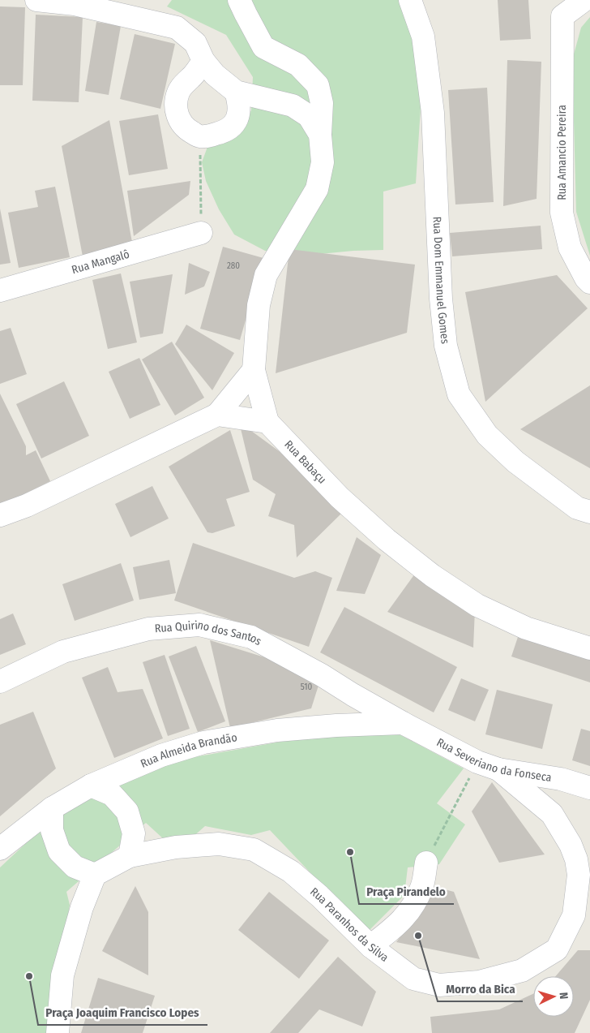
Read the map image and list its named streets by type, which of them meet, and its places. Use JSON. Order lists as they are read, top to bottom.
{
  "streets": {
    "street": [
      "Rua Amancio Pereira",
      "Rua Mangalô",
      "Rua Dom Emmanuel Gomes",
      "Rua Babaçu",
      "Rua Quirino dos Santos",
      "Rua Almeida Brandão",
      "Rua Severiano da Fonseca",
      "Rua Paranhos da Silva"
    ]
  },
  "crossings": [
    ["Rua Quirino dos Santos", "Rua Almeida Brandão"],
    ["Rua Quirino dos Santos", "Rua Severiano da Fonseca"],
    ["Rua Almeida Brandão", "Rua Severiano da Fonseca"],
    ["Rua Almeida Brandão", "Rua Paranhos da Silva"],
    ["Rua Severiano da Fonseca", "Rua Paranhos da Silva"]
  ],
  "places": ["Praça Pirandelo", "Morro da Bica", "Praça Joaquim Francisco Lopes"],
  "house_numbers": ["280", "510"],
  "north": "right"
}
